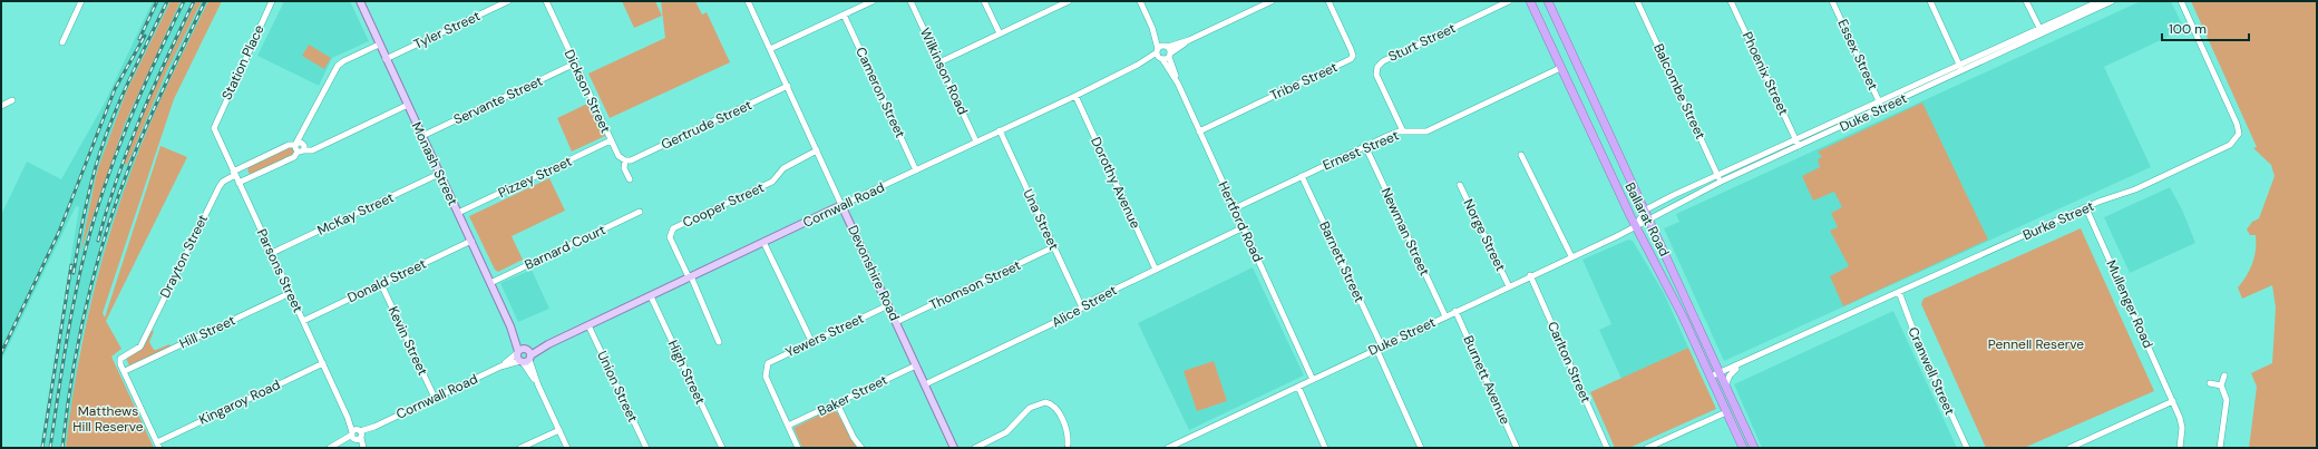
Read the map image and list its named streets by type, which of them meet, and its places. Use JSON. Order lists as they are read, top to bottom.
{
  "streets": {
    "highway": ["Ballarat Road"],
    "main road": ["Monash Street", "Cornwall Road", "Devonshire Road"],
    "street": [
      "Tyler Street",
      "Sturt Street",
      "Essex Street",
      "Station Place",
      "Wilkinson Road",
      "Phoenix Street",
      "Tribe Street",
      "Dickson Street",
      "Balcombe Street",
      "Cameron Street",
      "Servante Street",
      "Duke Street",
      "Gertrude Street",
      "Ernest Street",
      "Pizzey Street",
      "Dorothy Avenue",
      "Cooper Street",
      "McKay Street",
      "Una Street",
      "Burke Street",
      "Hertford Road",
      "Newman Street",
      "Norge Street",
      "Barnard Court",
      "Drayton Street",
      "Barnett Street",
      "Parsons Street",
      "Donald Street",
      "Thomson Street",
      "Mullenger Road",
      "Alice Street",
      "Hill Street",
      "Yewers Street",
      "Kevin Street",
      "Carlton Street",
      "Cranwell Street",
      "High Street",
      "Burnett Avenue",
      "Union Street",
      "Baker Street",
      "Kingaroy Road"
    ]
  },
  "crossings": [
    ["Tyler Street", "Monash Street"],
    ["Sturt Street", "Ernest Street"],
    ["Essex Street", "Duke Street"],
    ["Station Place", "Parsons Street"],
    ["Wilkinson Road", "Cornwall Road"],
    ["Phoenix Street", "Duke Street"],
    ["Tribe Street", "Hertford Road"],
    ["Dickson Street", "Servante Street"],
    ["Dickson Street", "Gertrude Street"],
    ["Dickson Street", "Pizzey Street"],
    ["Balcombe Street", "Duke Street"],
    ["Cameron Street", "Cornwall Road"],
    ["Servante Street", "Monash Street"],
    ["Duke Street", "Ballarat Road"],
    ["Duke Street", "Hertford Road"],
    ["Duke Street", "Newman Street"],
    ["Duke Street", "Norge Street"],
    ["Duke Street", "Barnett Street"],
    ["Duke Street", "Carlton Street"],
    ["Duke Street", "Burnett Avenue"],
    ["Gertrude Street", "Devonshire Road"],
    ["Ernest Street", "Ballarat Road"],
    ["Ernest Street", "Hertford Road"],
    ["Ernest Street", "Newman Street"],
    ["Ernest Street", "Barnett Street"],
    ["Monash Street", "Pizzey Street"],
    ["Monash Street", "Cornwall Road"],
    ["Monash Street", "McKay Street"],
    ["Monash Street", "Barnard Court"],
    ["Monash Street", "Drayton Street"],
    ["Monash Street", "Donald Street"],
    ["Dorothy Avenue", "Cornwall Road"],
    ["Dorothy Avenue", "Alice Street"],
    ["Cooper Street", "Cornwall Road"],
    ["Cooper Street", "Devonshire Road"],
    ["Cornwall Road", "Una Street"],
    ["Cornwall Road", "Hertford Road"],
    ["Cornwall Road", "Parsons Street"],
    ["Cornwall Road", "Devonshire Road"],
    ["Cornwall Road", "Kevin Street"],
    ["Cornwall Road", "High Street"],
    ["Cornwall Road", "Union Street"],
    ["McKay Street", "Parsons Street"],
    ["Una Street", "Thomson Street"],
    ["Una Street", "Alice Street"],
    ["Ballarat Road", "Burke Street"],
    ["Burke Street", "Mullenger Road"],
    ["Burke Street", "Cranwell Street"],
    ["Hertford Road", "Alice Street"],
    ["Drayton Street", "Parsons Street"],
    ["Drayton Street", "Hill Street"],
    ["Parsons Street", "Donald Street"],
    ["Parsons Street", "Hill Street"],
    ["Parsons Street", "Kingaroy Road"],
    ["Devonshire Road", "Thomson Street"],
    ["Devonshire Road", "Alice Street"],
    ["Devonshire Road", "Yewers Street"],
    ["Devonshire Road", "Baker Street"],
    ["Donald Street", "Kevin Street"],
    ["Yewers Street", "Baker Street"]
  ],
  "parks": ["Pennell Reserve", "Matthews Hill Reserve"],
  "scale_bar": "100 m"
}
